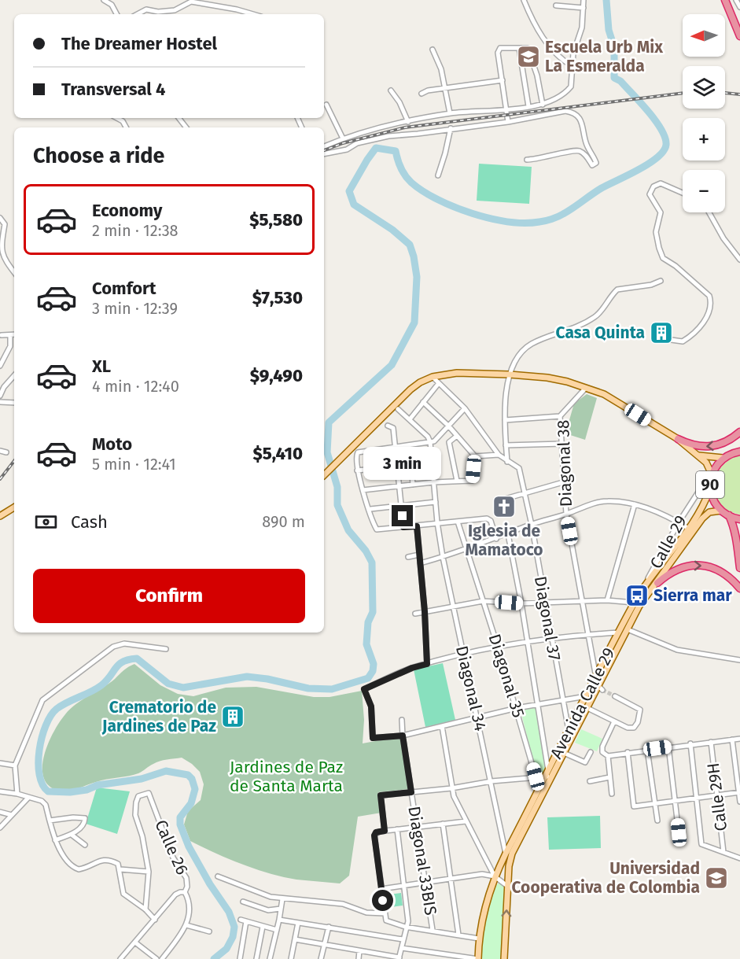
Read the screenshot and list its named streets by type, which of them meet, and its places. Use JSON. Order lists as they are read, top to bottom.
{
  "streets": {
    "highway": ["90"],
    "main road": ["Avenida Calle 29"],
    "street": [
      "Diagonal 38",
      "Calle 29",
      "Diagonal 37",
      "Diagonal 35",
      "Diagonal 34",
      "Calle 29H",
      "Calle 26",
      "Diagonal 33BIS"
    ]
  },
  "crossings": [
    ["Diagonal 38", "Avenida Calle 29"],
    ["90", "Calle 29"],
    ["90", "Avenida Calle 29"],
    ["Calle 29", "Avenida Calle 29"],
    ["Diagonal 37", "Avenida Calle 29"],
    ["Diagonal 34", "Avenida Calle 29"]
  ],
  "parks": ["Jardines de Paz de Santa Marta"],
  "places": {
    "school or university": ["Escuela Urb Mix La Esmeralda", "Universidad Cooperativa de Colombia"],
    "building": ["Casa Quinta", "Crematorio de Jardines de Paz"],
    "church": ["Iglesia de Mamatoco"],
    "bus stop": ["Sierra mar"]
  },
  "north": "left",
  "page": {
    "map_buttons": ["+", "−"],
    "banner": ["The Dreamer Hostel", "Transversal 4"],
    "heading": "Choose a ride",
    "list": [
      {
        "name": "Economy",
        "note": "2 min · 12:38",
        "value": "$5,580"
      },
      {
        "name": "Comfort",
        "note": "3 min · 12:39",
        "value": "$7,530"
      },
      {
        "name": "XL",
        "note": "4 min · 12:40",
        "value": "$9,490"
      },
      {
        "name": "Moto",
        "note": "5 min · 12:41",
        "value": "$5,410"
      }
    ],
    "bubble": "3 min",
    "pay": ["Cash", "890 m"],
    "buttons": "Confirm"
  }
}
